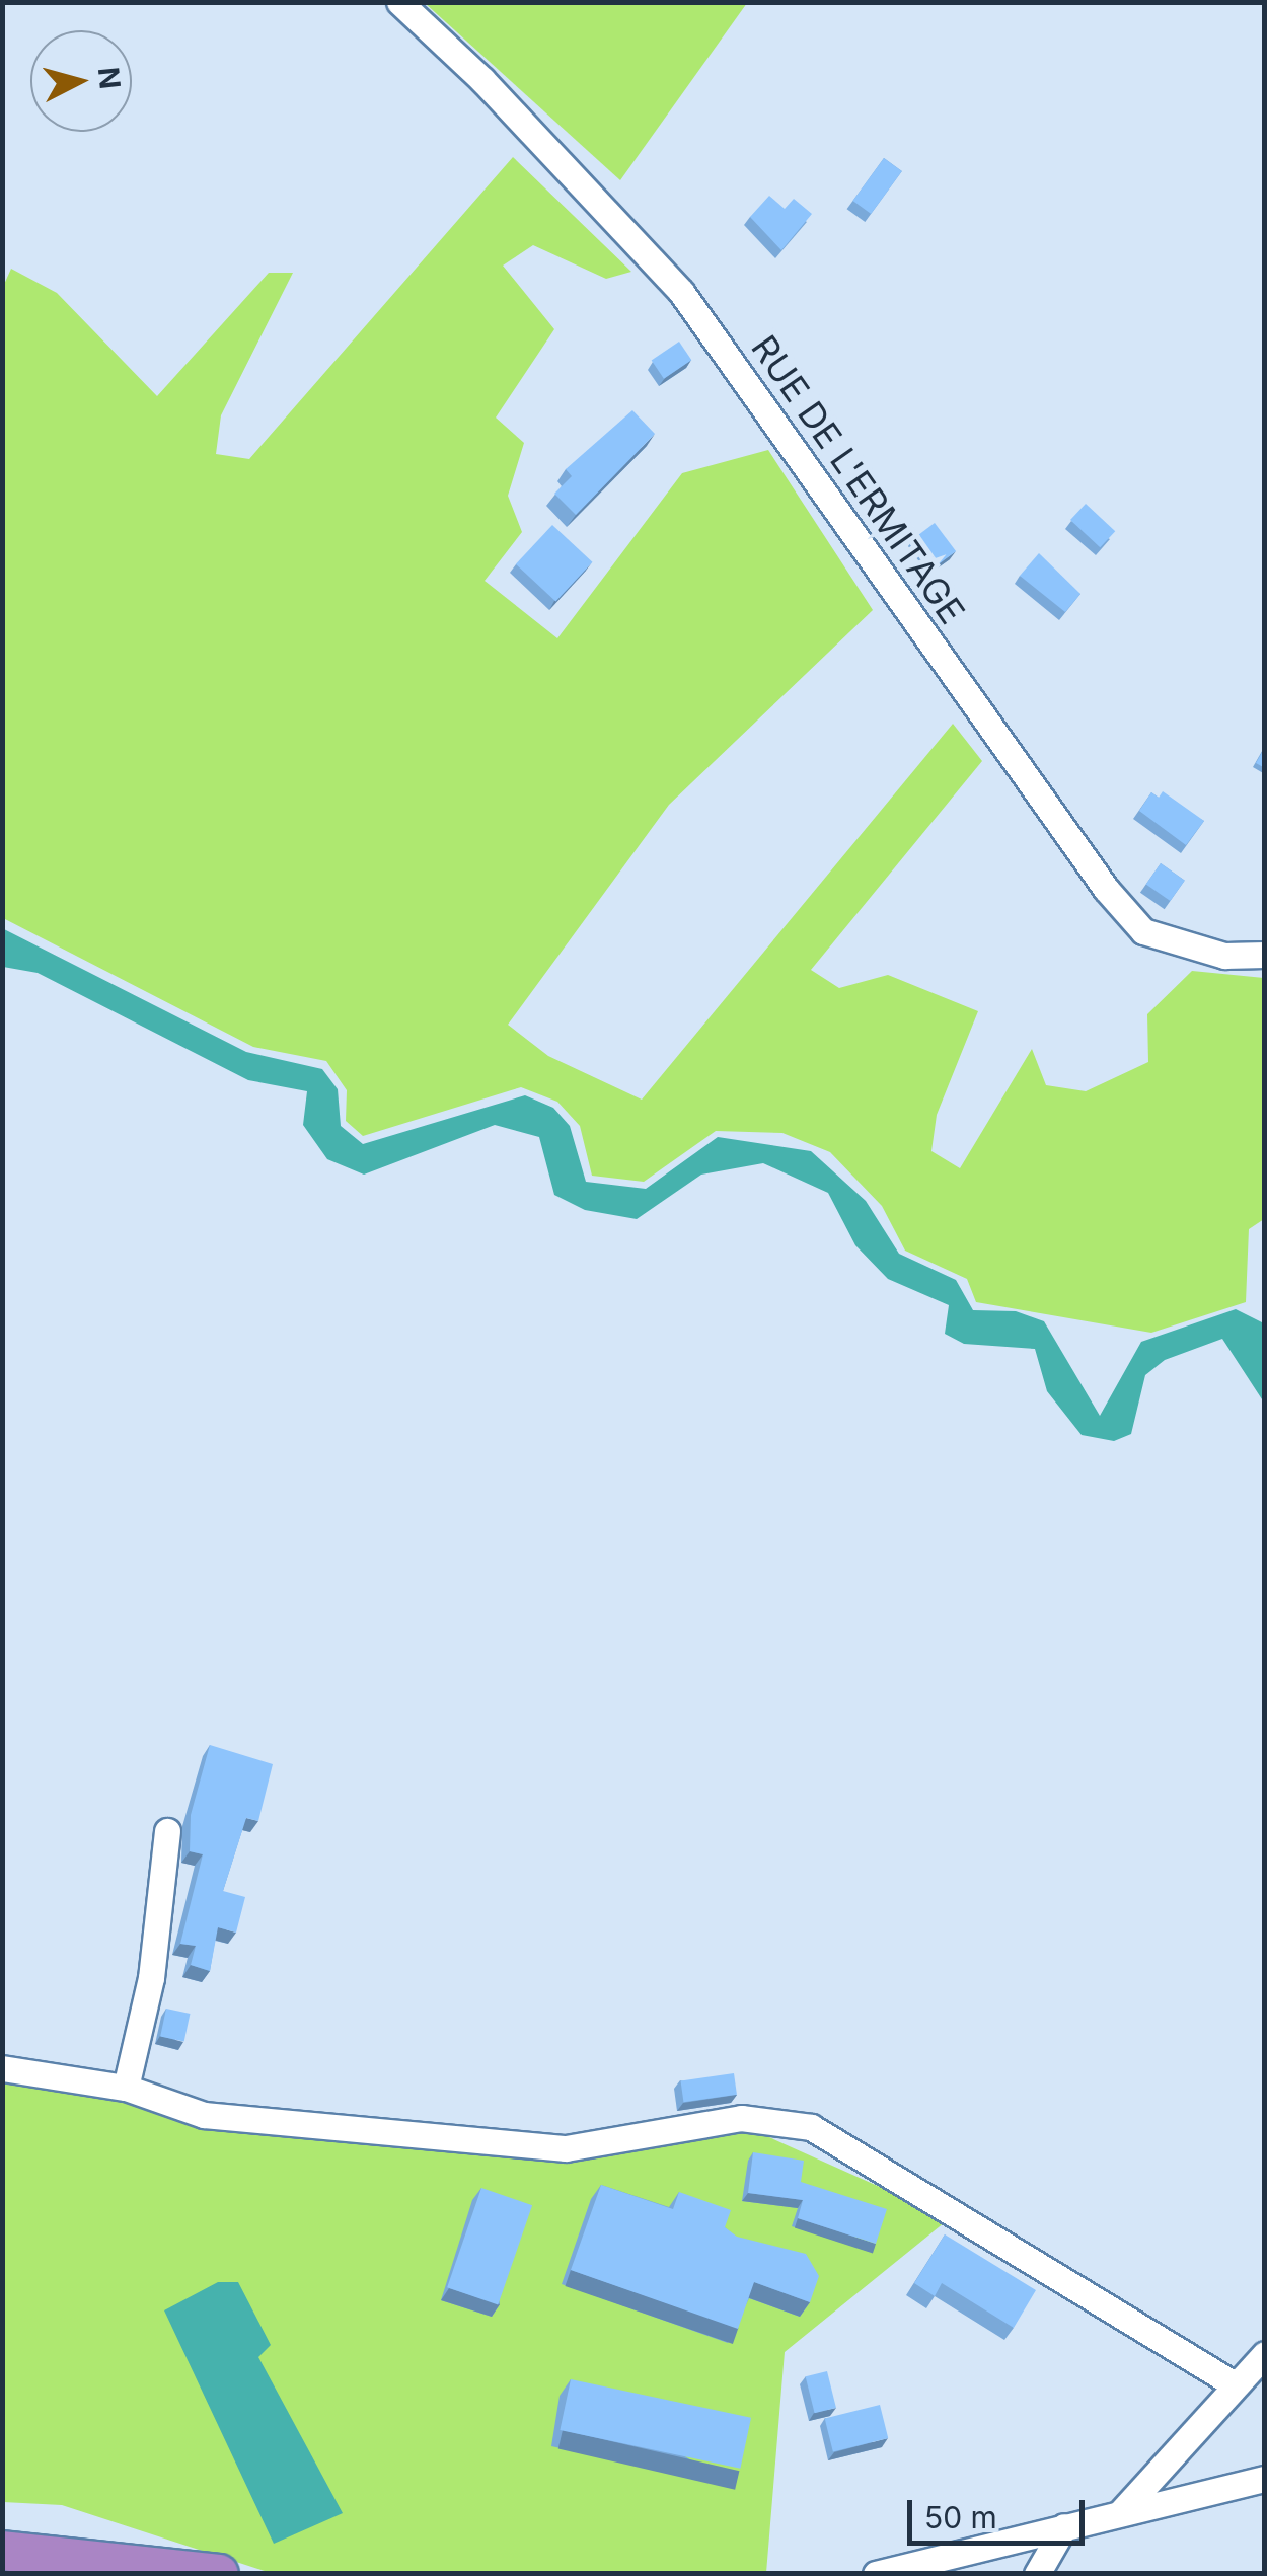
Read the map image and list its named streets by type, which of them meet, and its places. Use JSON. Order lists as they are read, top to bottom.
{
  "streets": {
    "street": ["RUE DE L'ERMITAGE"]
  },
  "scale_bar": "50 m",
  "north": "right"
}
